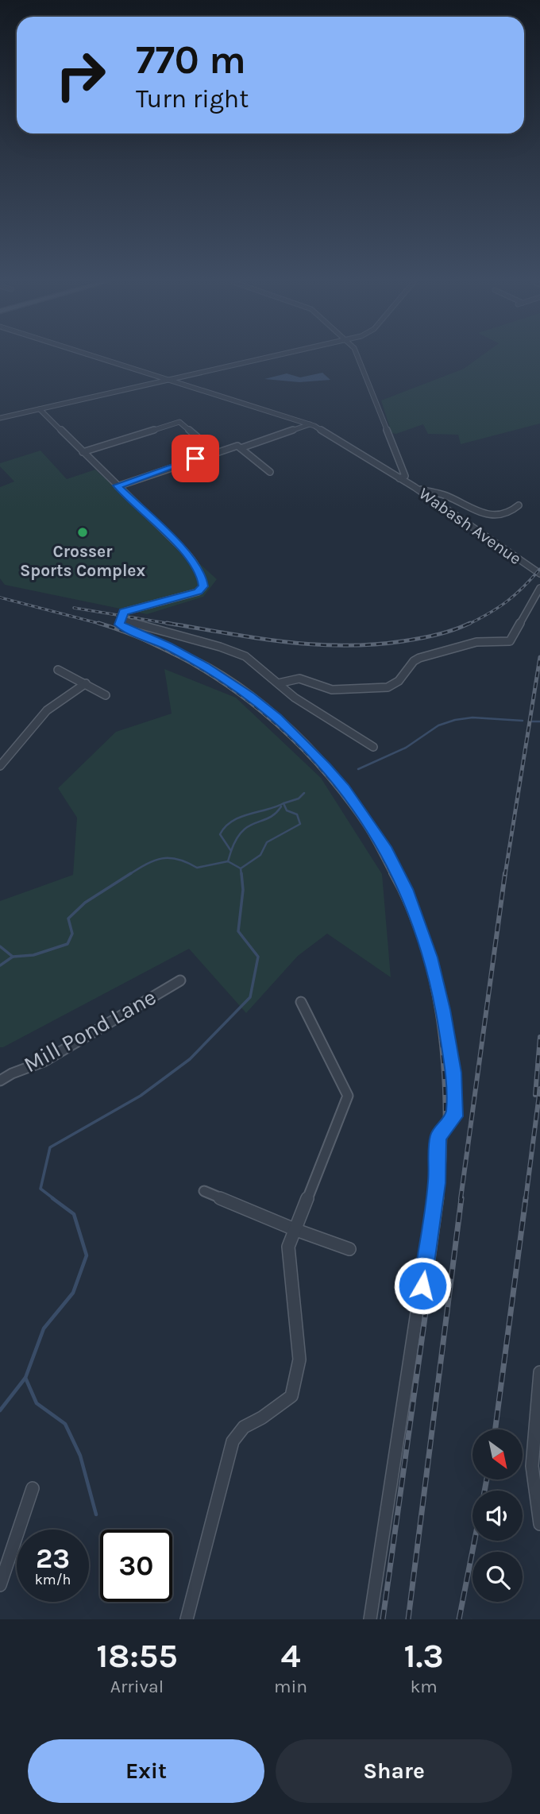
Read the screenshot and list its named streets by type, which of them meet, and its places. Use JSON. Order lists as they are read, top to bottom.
{
  "streets": {
    "street": ["Wabash Avenue", "Mill Pond Lane"]
  },
  "places": ["Crosser Sports Complex"],
  "north": "bottom right",
  "page": {
    "turn": ["770 m", "Turn right"],
    "speed": "23 km/h",
    "limit": "30",
    "eta": [
      "18:55",
      "Arrival",
      "4",
      "min",
      "1.3",
      "km"
    ],
    "buttons": ["Exit", "Share"]
  }
}
